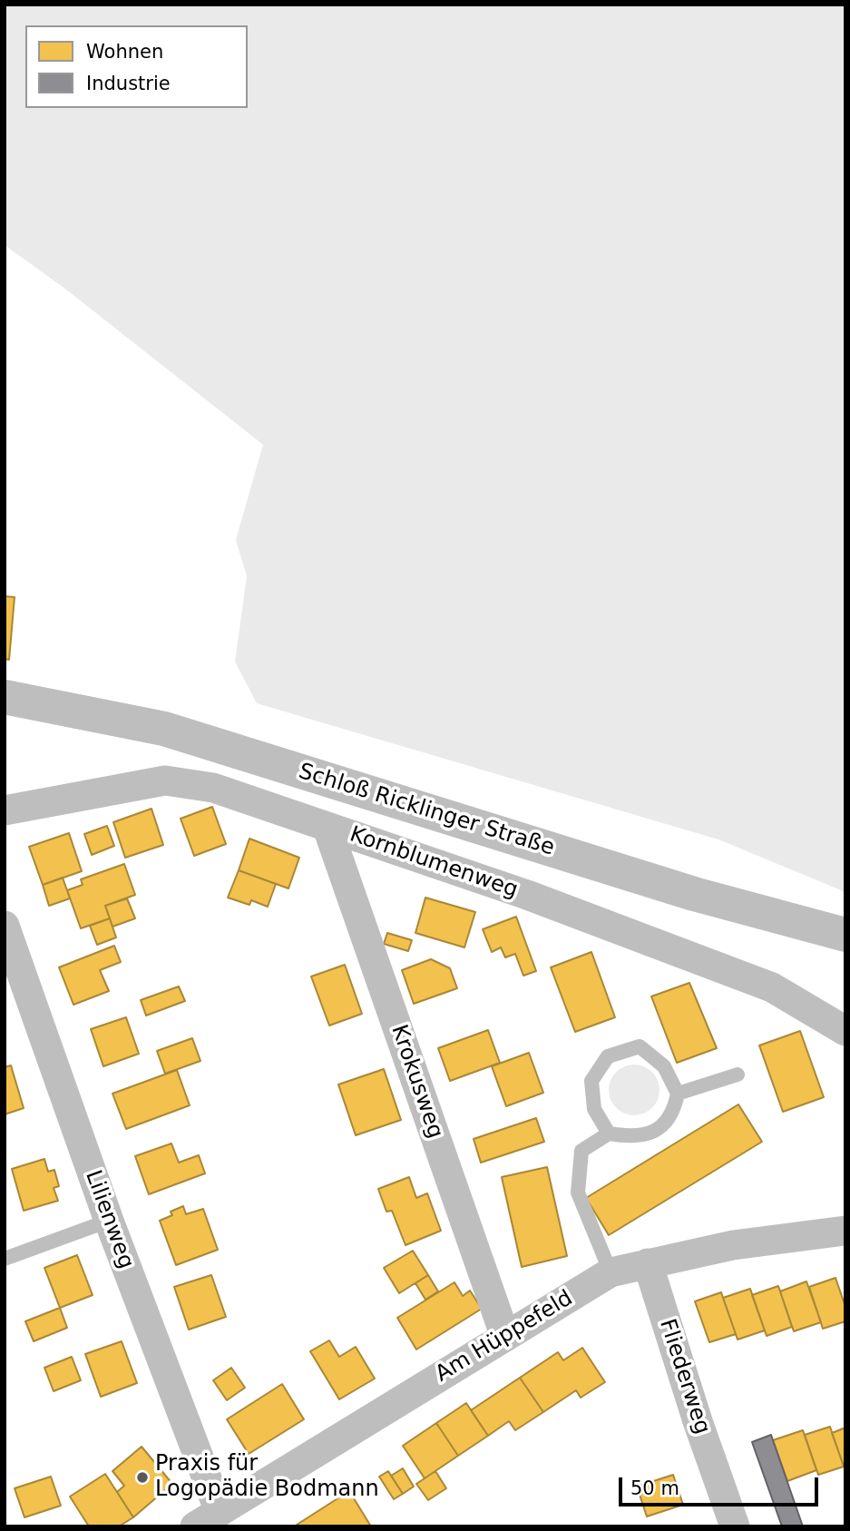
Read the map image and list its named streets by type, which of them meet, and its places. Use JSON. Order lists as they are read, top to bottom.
{
  "streets": {
    "street": [
      "Schloß Ricklinger Straße",
      "Kornblumenweg",
      "Krokusweg",
      "Lilienweg",
      "Am Hüppefeld",
      "Fliederweg"
    ]
  },
  "crossings": [
    ["Kornblumenweg", "Krokusweg"],
    ["Krokusweg", "Am Hüppefeld"],
    ["Lilienweg", "Am Hüppefeld"],
    ["Am Hüppefeld", "Fliederweg"]
  ],
  "places": ["Praxis für Logopädie Bodmann"],
  "legend": ["Wohnen", "Industrie"],
  "scale_bar": "50 m"
}
